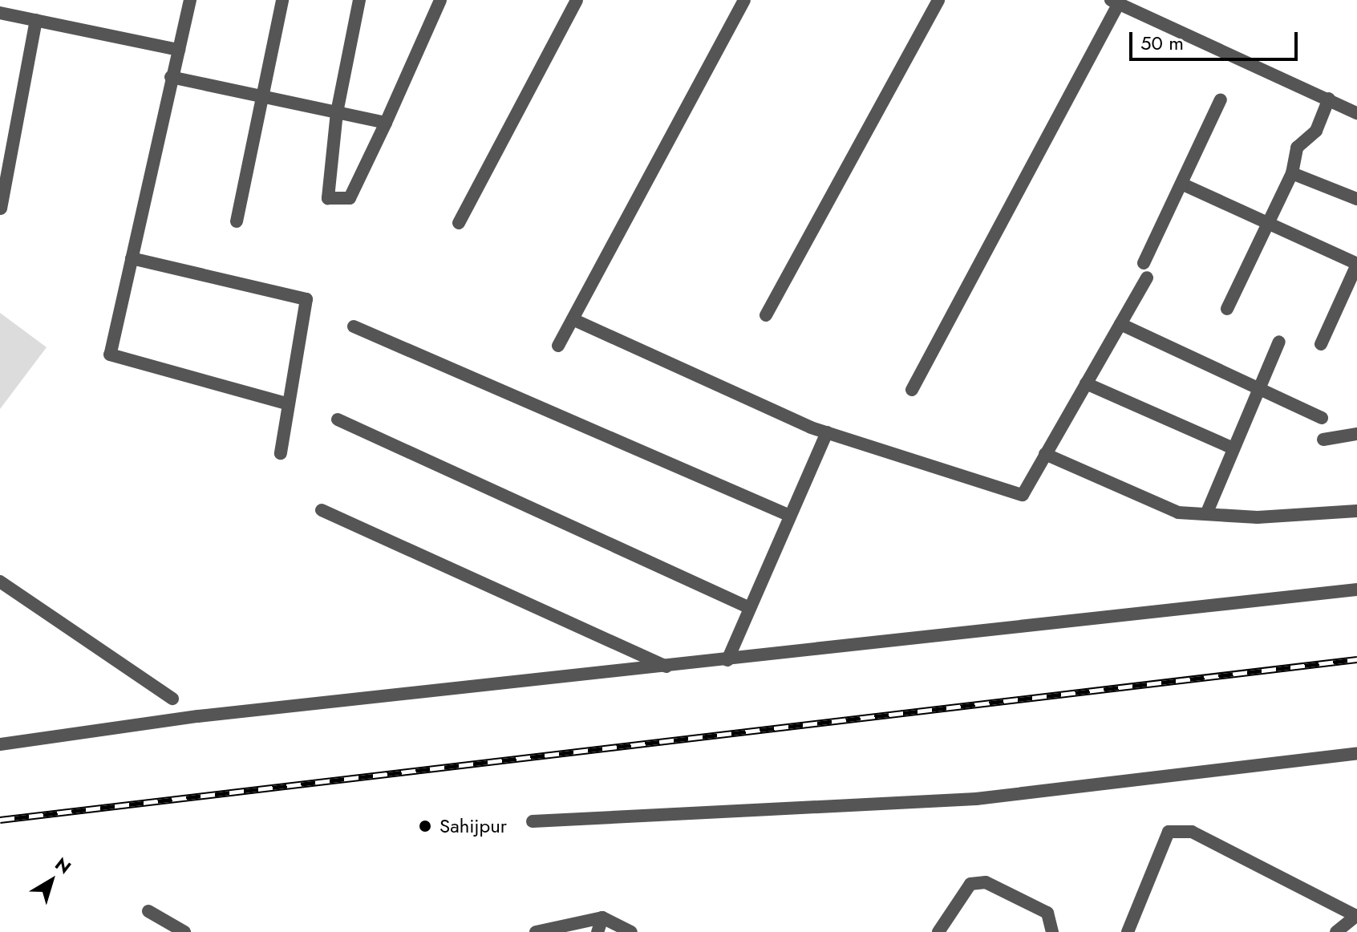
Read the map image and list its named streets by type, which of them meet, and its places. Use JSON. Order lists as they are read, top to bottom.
{
  "places": ["Sahijpur"],
  "scale_bar": "50 m",
  "north": "top right"
}
